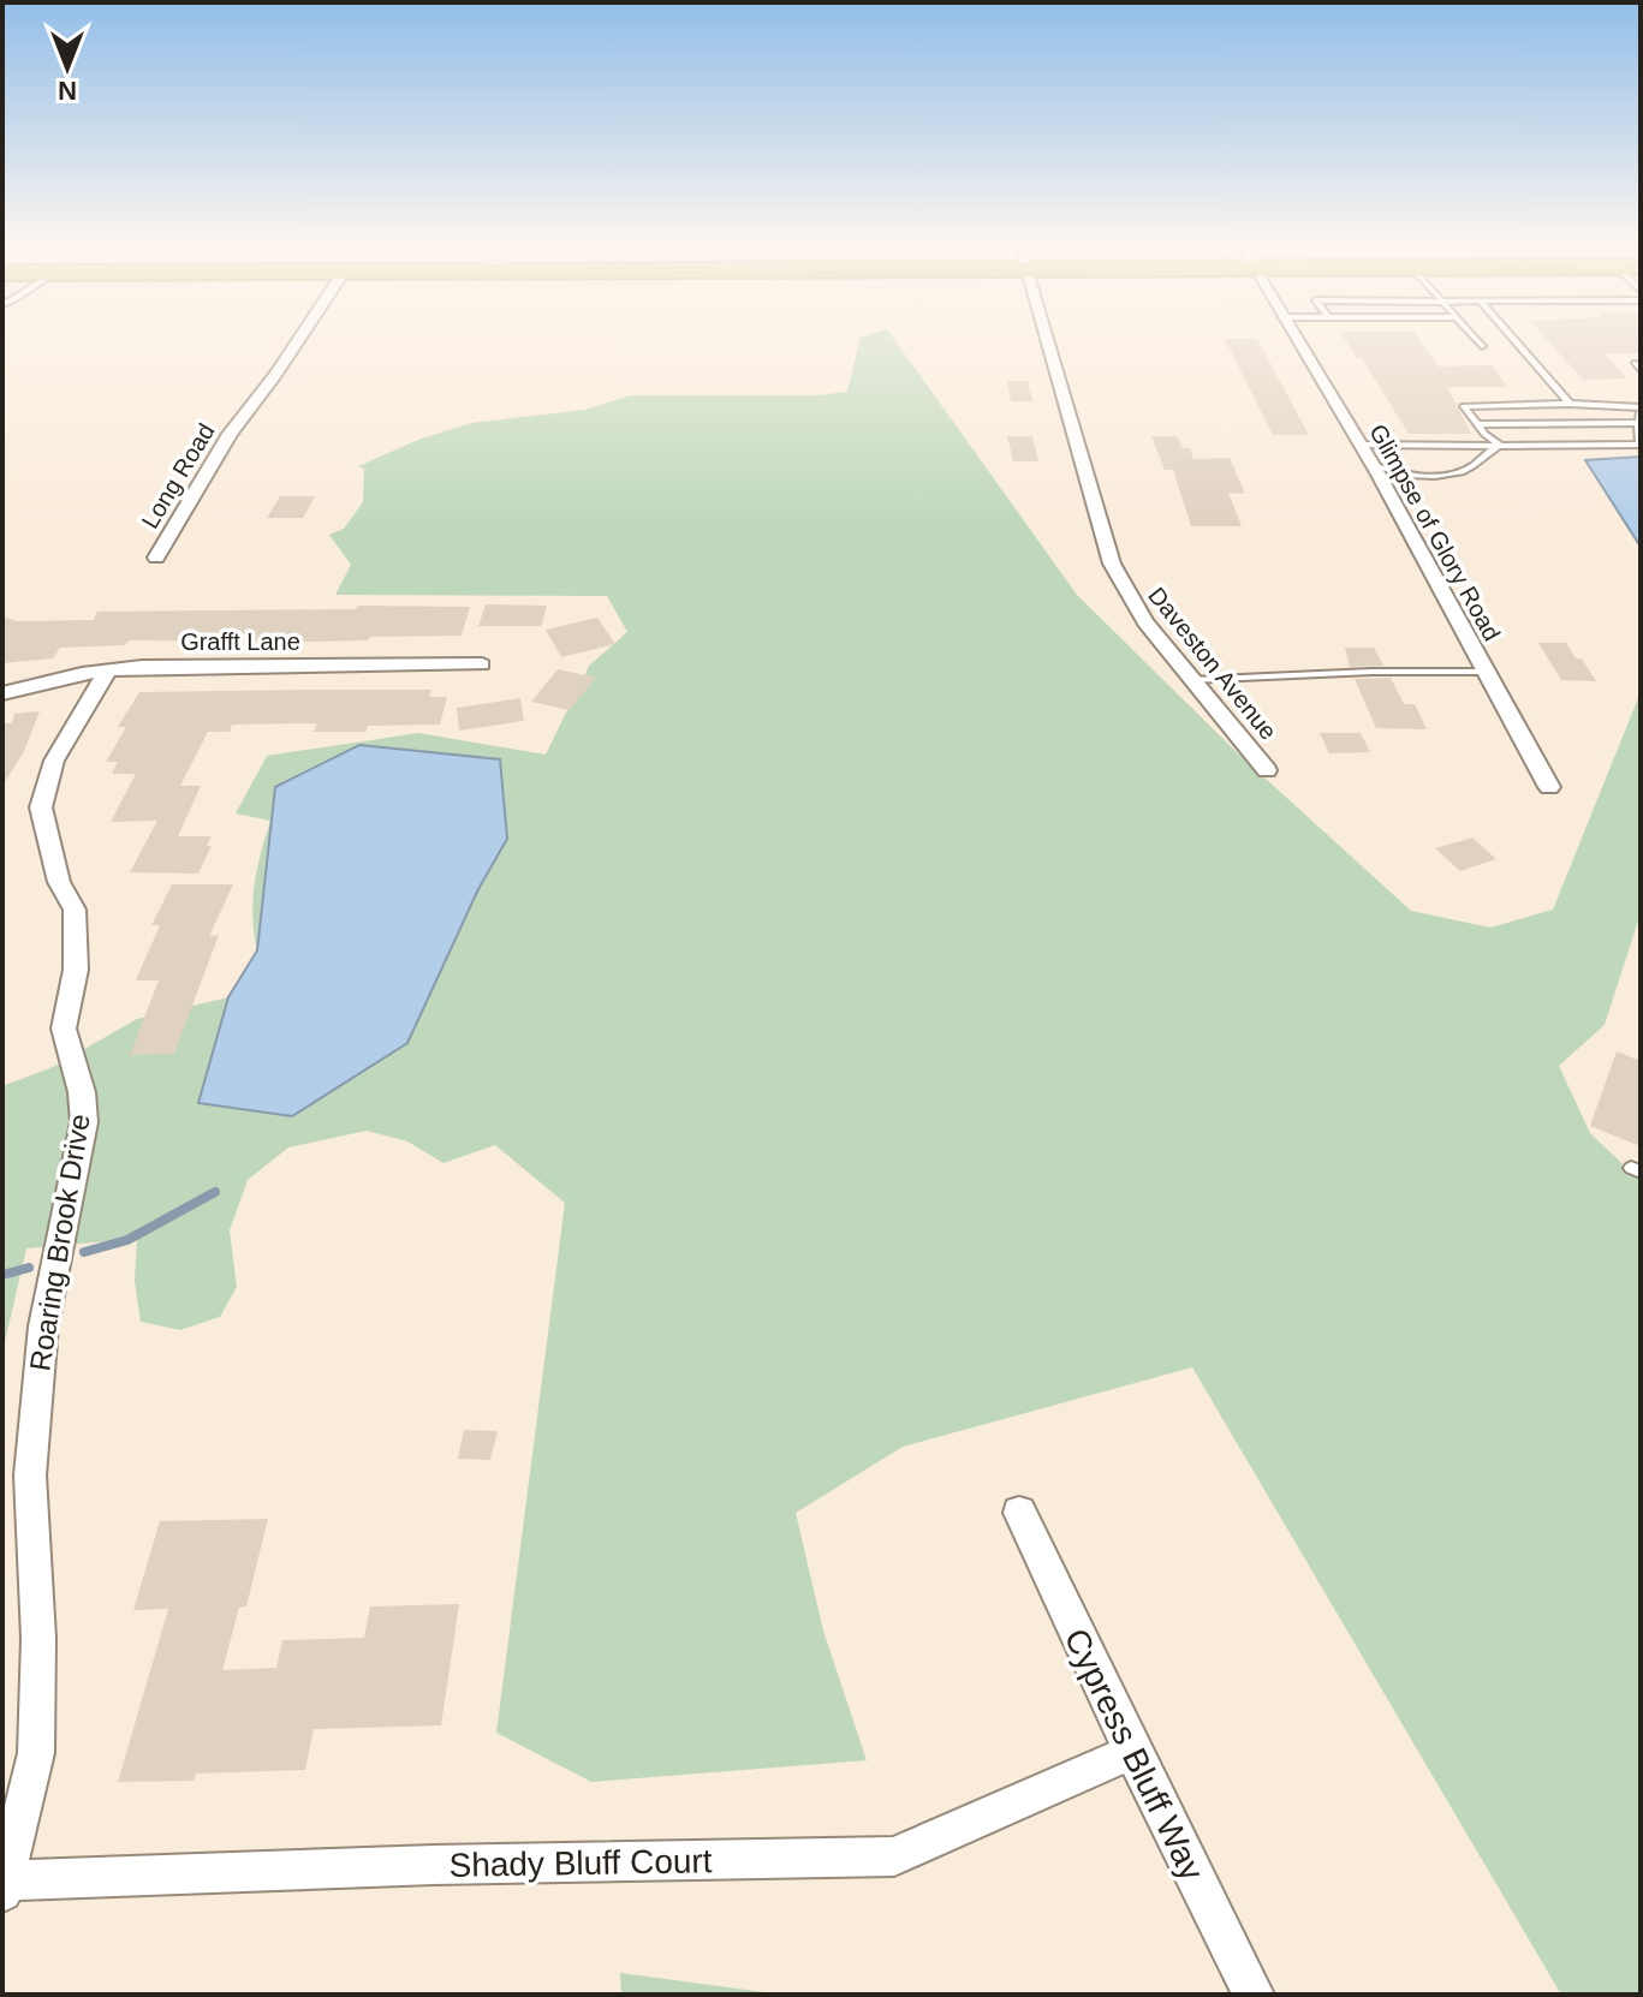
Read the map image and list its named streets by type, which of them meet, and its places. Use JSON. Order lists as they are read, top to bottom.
{
  "streets": {
    "street": [
      "Long Road",
      "Glimpse of Glory Road",
      "Grafft Lane",
      "Daveston Avenue",
      "Roaring Brook Drive",
      "Cypress Bluff Way",
      "Shady Bluff Court"
    ]
  },
  "crossings": [
    ["Grafft Lane", "Roaring Brook Drive"],
    ["Roaring Brook Drive", "Shady Bluff Court"],
    ["Cypress Bluff Way", "Shady Bluff Court"]
  ],
  "north": "bottom"
}
